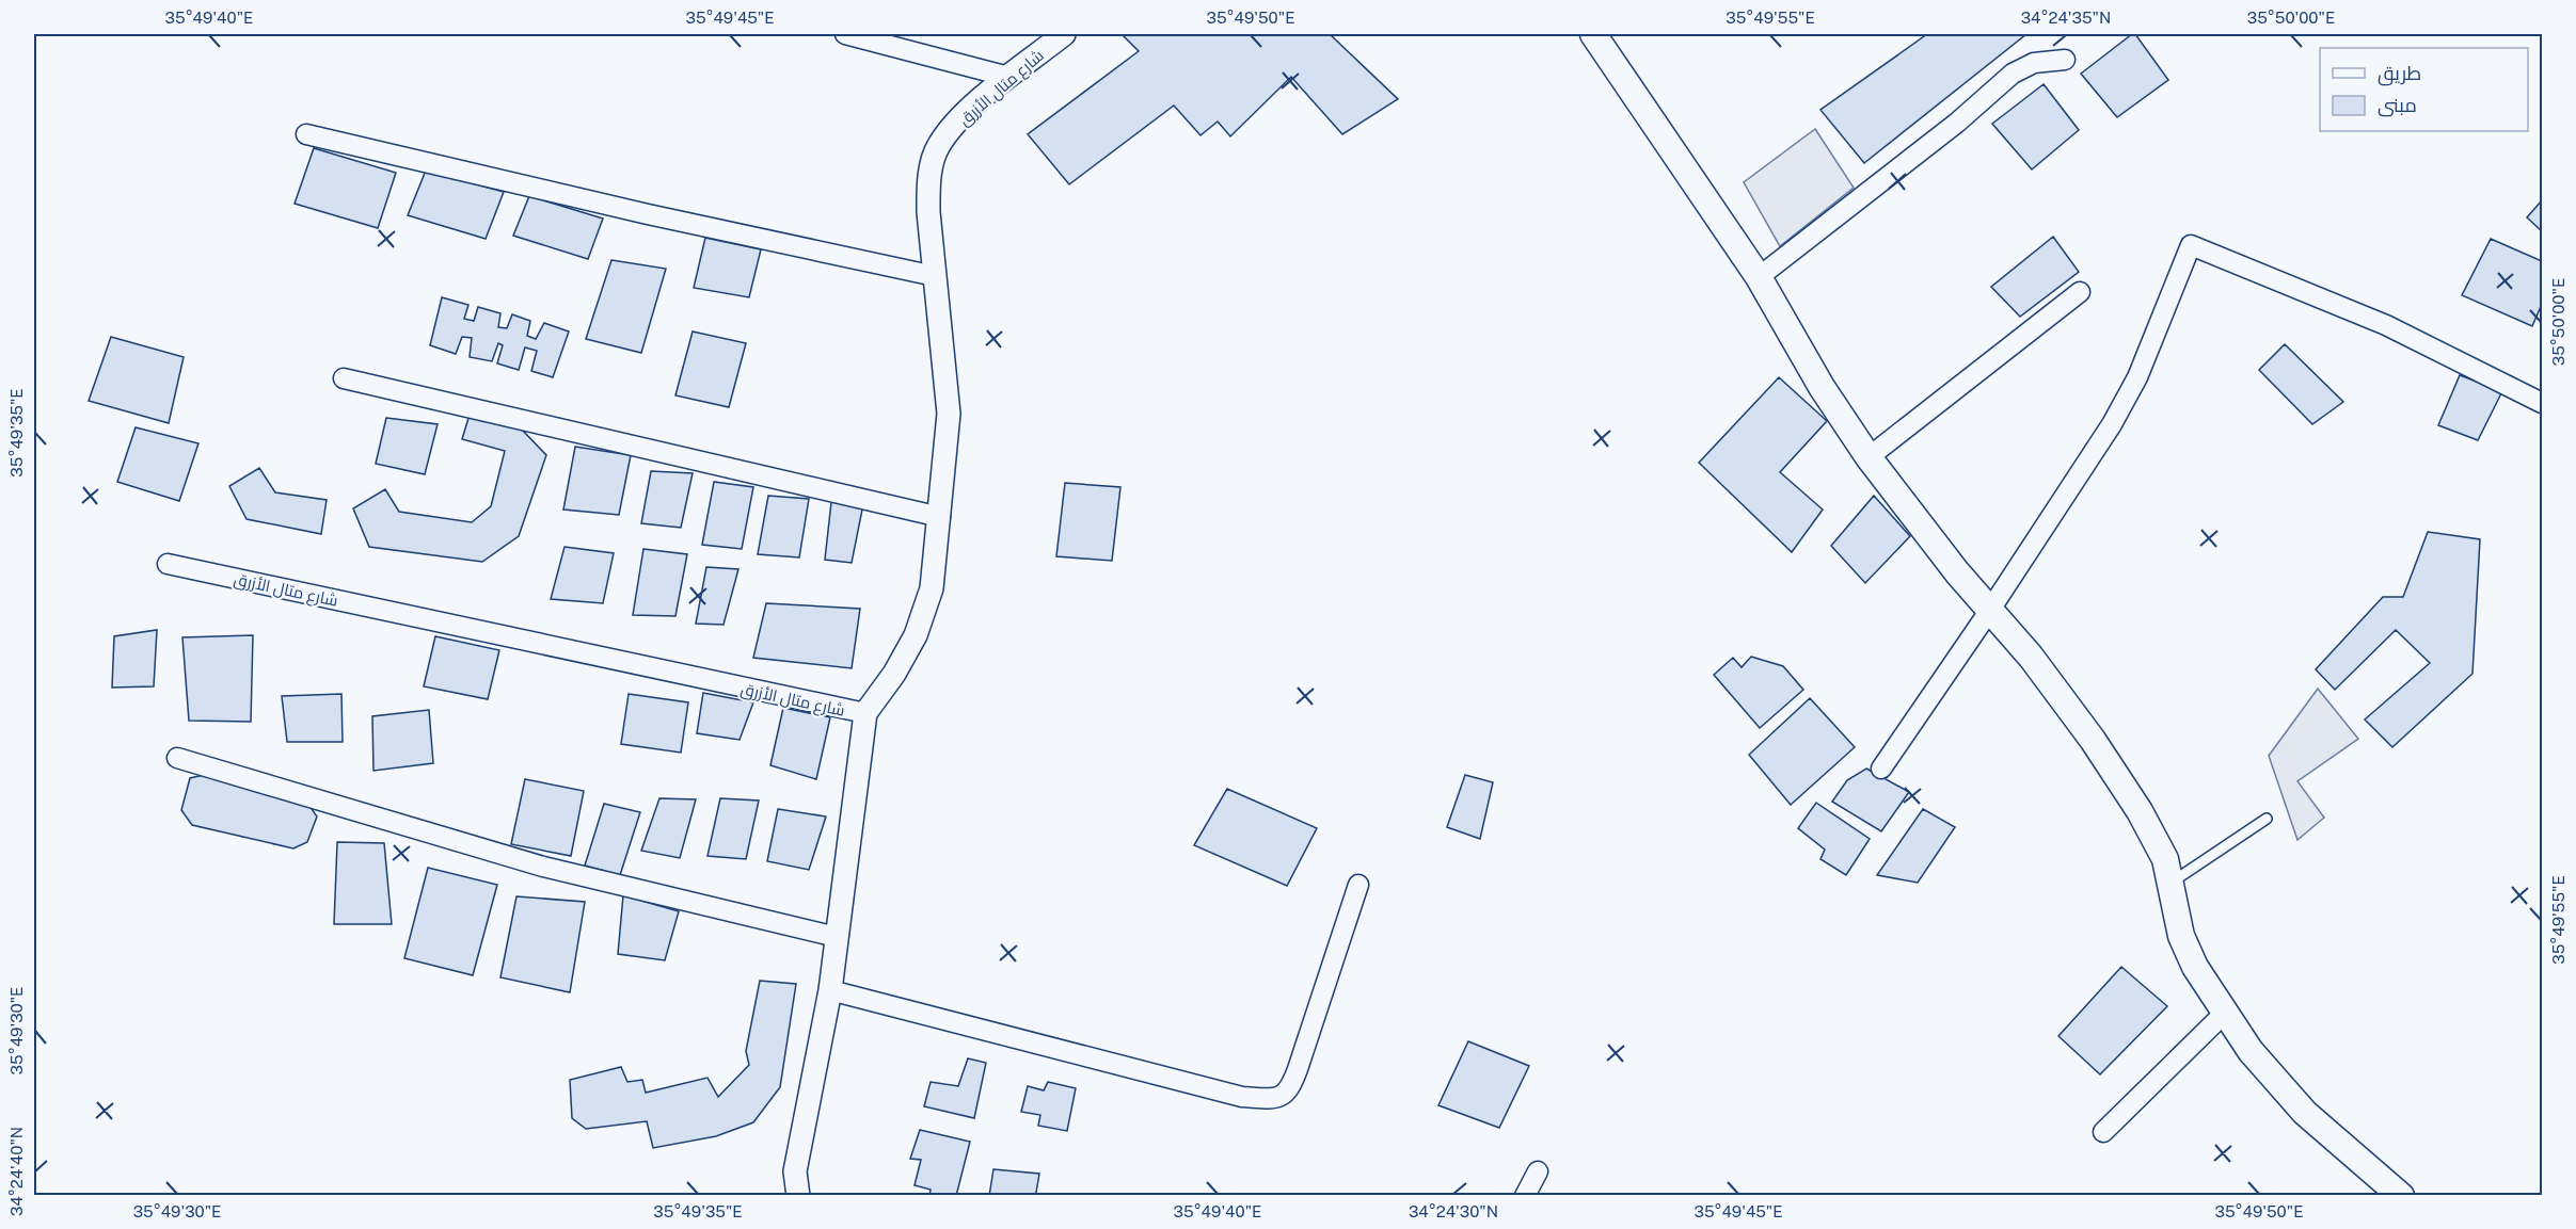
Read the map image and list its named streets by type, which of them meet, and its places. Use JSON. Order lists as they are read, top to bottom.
{
  "streets": {
    "street": ["شارع متال الأزرق"]
  },
  "legend": ["طريق", "مبنى"],
  "coordinates": [
    "35°49'40\"E",
    "35°49'45\"E",
    "35°49'50\"E",
    "35°49'55\"E",
    "34°24'35\"N",
    "35°50'00\"E",
    "35°49'35\"E",
    "35°49'30\"E",
    "34°24'40\"N",
    "34°24'30\"N"
  ]
}
